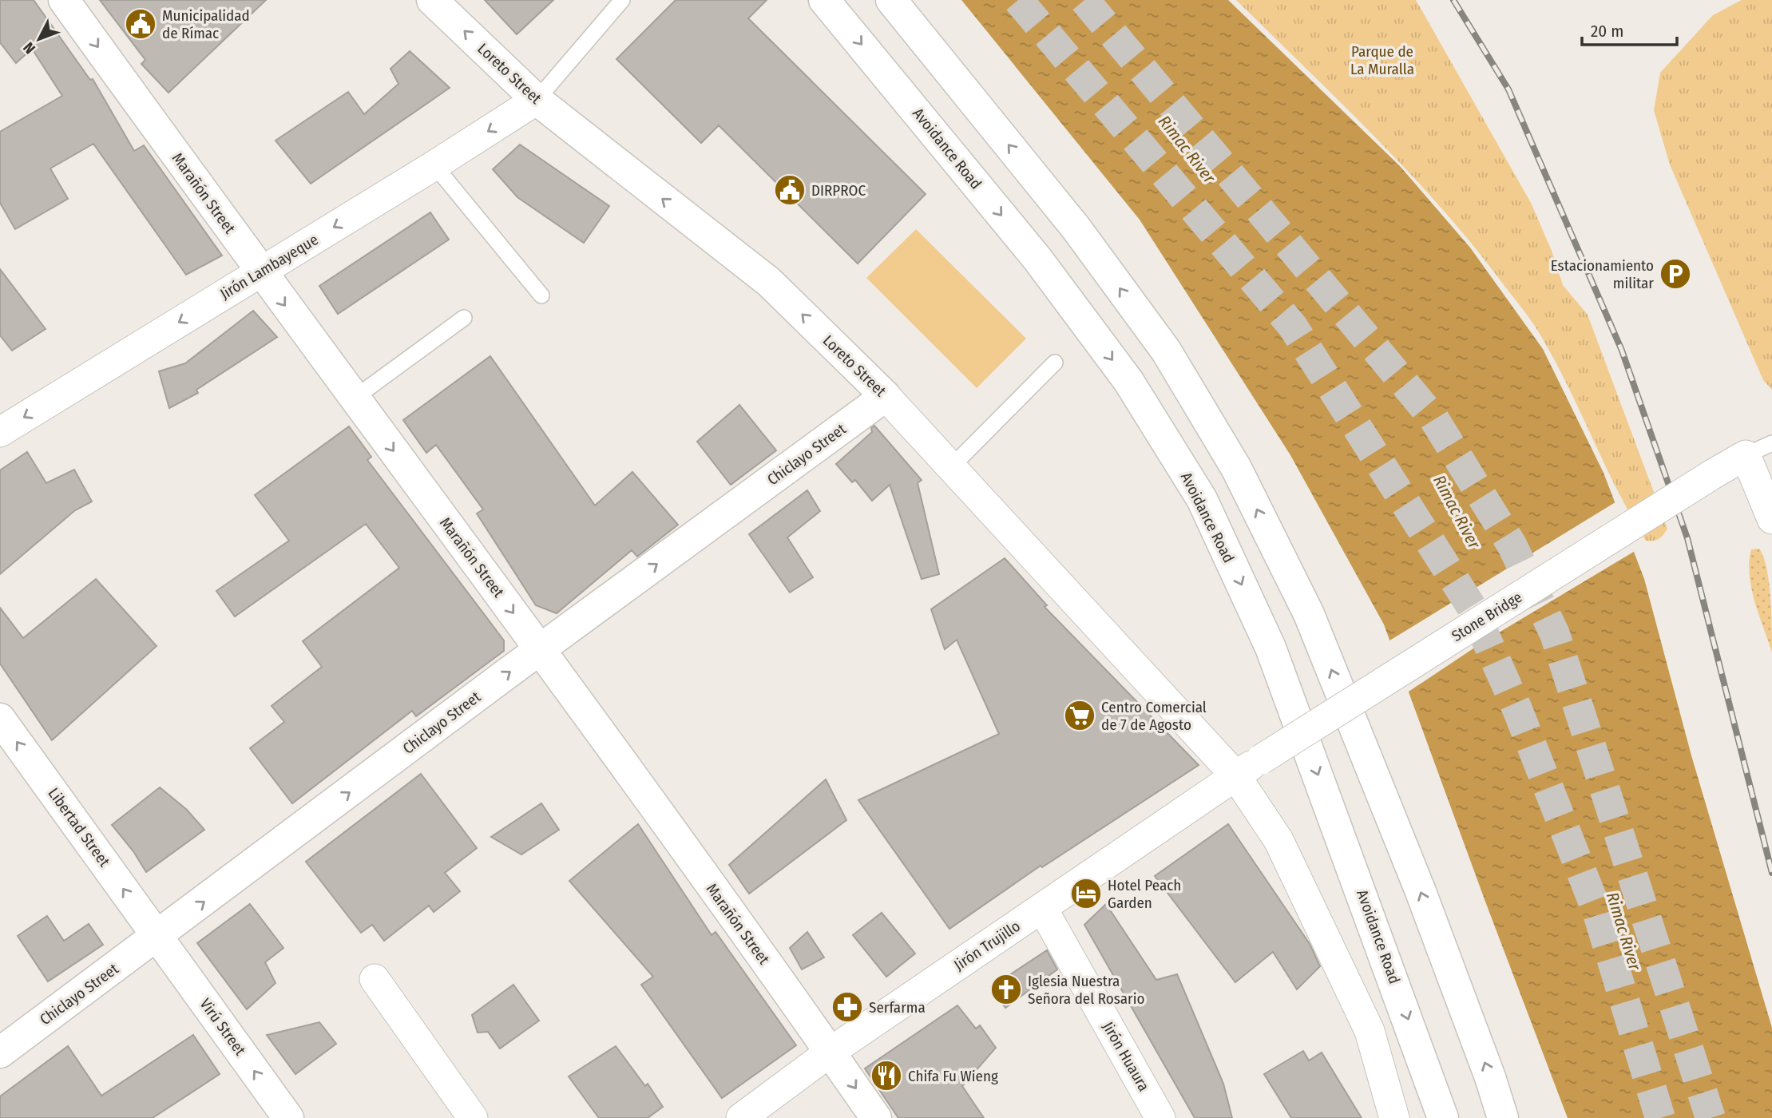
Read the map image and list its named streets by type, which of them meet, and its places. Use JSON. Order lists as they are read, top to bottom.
{
  "streets": {
    "main road": [
      "Loreto Street",
      "Avoidance Road",
      "Marañón Street",
      "Chiclayo Street",
      "Libertad Street",
      "Virú Street"
    ],
    "street": [
      "Jirón Lambayeque",
      "Stone Bridge",
      "Jirón Trujillo",
      "Jirón Huaura"
    ]
  },
  "crossings": [
    ["Loreto Street", "Jirón Lambayeque"],
    ["Loreto Street", "Chiclayo Street"],
    ["Loreto Street", "Stone Bridge"],
    ["Loreto Street", "Jirón Trujillo"],
    ["Marañón Street", "Jirón Lambayeque"],
    ["Marañón Street", "Chiclayo Street"],
    ["Marañón Street", "Jirón Trujillo"],
    ["Chiclayo Street", "Libertad Street"],
    ["Chiclayo Street", "Virú Street"],
    ["Stone Bridge", "Jirón Trujillo"],
    ["Libertad Street", "Virú Street"],
    ["Jirón Trujillo", "Jirón Huaura"]
  ],
  "one_way": [
    "Loreto Street",
    "Marañón Street",
    "Jirón Lambayeque",
    "Chiclayo Street",
    "Libertad Street",
    "Virú Street"
  ],
  "water": ["Rimac River"],
  "parks": ["Parque de La Muralla"],
  "places": {
    "public building": ["Municipalidad de Rímac", "DIRPROC"],
    "parking": ["Estacionamiento militar"],
    "supermarket": ["Centro Comercial de 7 de Agosto"],
    "hotel": ["Hotel Peach Garden"],
    "church": ["Iglesia Nuestra Señora del Rosario"],
    "pharmacy": ["Serfarma"],
    "restaurant": ["Chifa Fu Wieng"]
  },
  "scale_bar": "20 m",
  "north": "bottom left"
}
